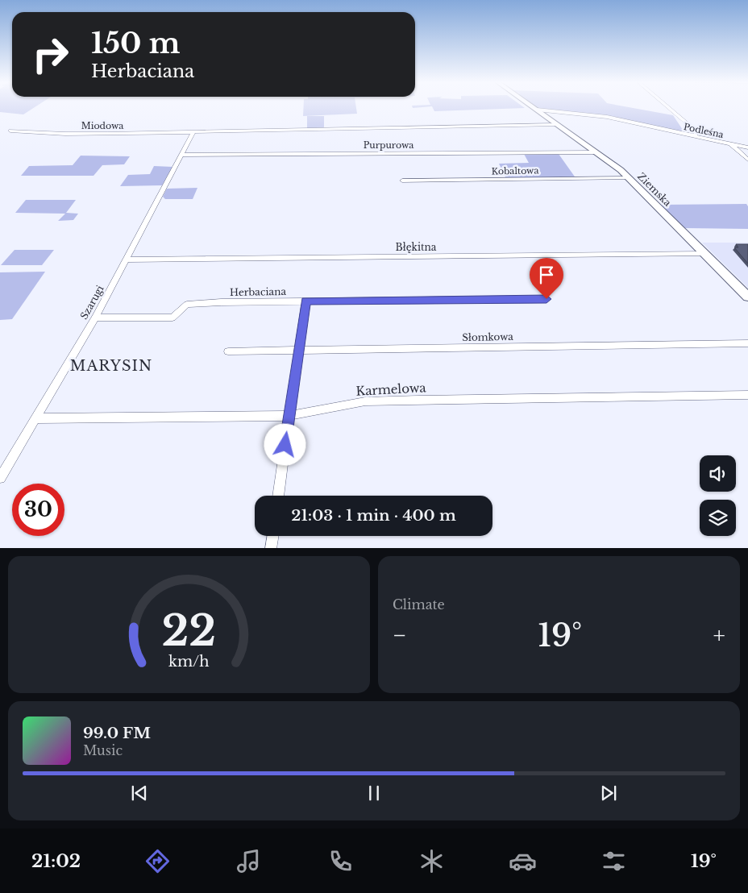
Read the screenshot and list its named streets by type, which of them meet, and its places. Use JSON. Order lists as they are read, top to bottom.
{
  "streets": {
    "street": [
      "Miodowa",
      "Podleśna",
      "Purpurowa",
      "Kobaltowa",
      "Ziemska",
      "Błękitna",
      "Herbaciana",
      "Szarugi",
      "Słomkowa",
      "Karmelowa"
    ]
  },
  "crossings": [
    ["Miodowa", "Szarugi"],
    ["Podleśna", "Ziemska"],
    ["Purpurowa", "Ziemska"],
    ["Purpurowa", "Szarugi"],
    ["Kobaltowa", "Ziemska"],
    ["Ziemska", "Błękitna"],
    ["Błękitna", "Szarugi"],
    ["Herbaciana", "Szarugi"],
    ["Szarugi", "Karmelowa"]
  ],
  "districts": ["MARYSIN"],
  "page": {
    "turn": ["150 m", "Herbaciana"],
    "limit": "30",
    "trip": "21:03 · 1 min · 400 m",
    "tile": "Climate",
    "heat": ["−", "19°", "+"],
    "song": ["99.0 FM", "Music"],
    "tabs": ["21:02", "19°"],
    "gauge": ["22", "km/h"]
  }
}
